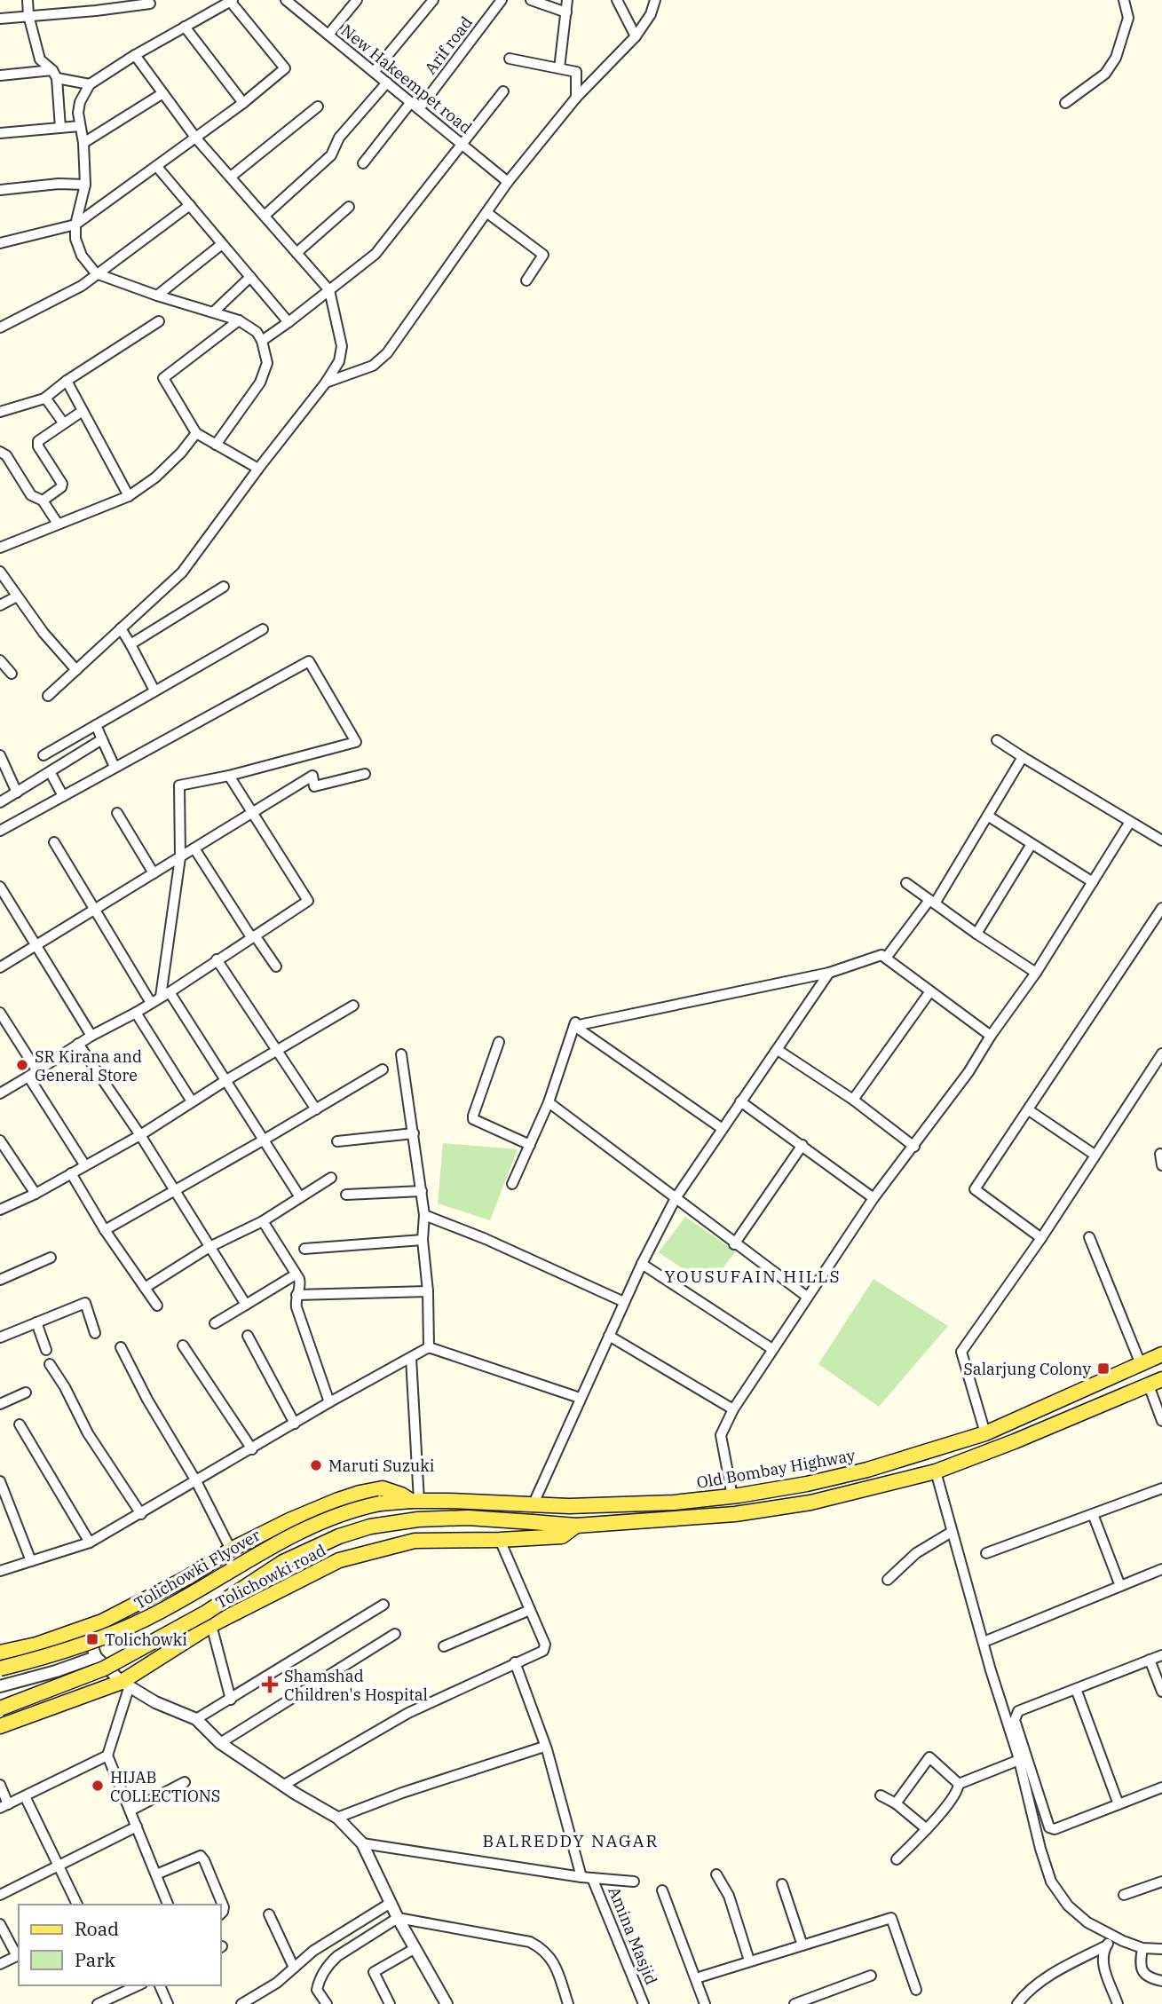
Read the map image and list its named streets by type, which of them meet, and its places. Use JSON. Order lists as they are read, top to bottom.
{
  "streets": {
    "main road": ["Old Bombay Highway", "Tolichowki Flyover", "Tolichowki road"],
    "street": ["Arif road", "New Hakeempet road", "Amina Masjid"]
  },
  "crossings": [
    ["Arif road", "New Hakeempet road"],
    ["Old Bombay Highway", "Tolichowki Flyover"]
  ],
  "districts": ["YOUSUFAIN HILLS", "BALREDDY NAGAR"],
  "places": {
    "other": ["SR Kirana and General Store", "Maruti Suzuki", "HIJAB COLLECTIONS"],
    "transit": ["Salarjung Colony", "Tolichowki"],
    "health": ["Shamshad Children's Hospital"]
  },
  "legend": ["Road", "Park"]
}
